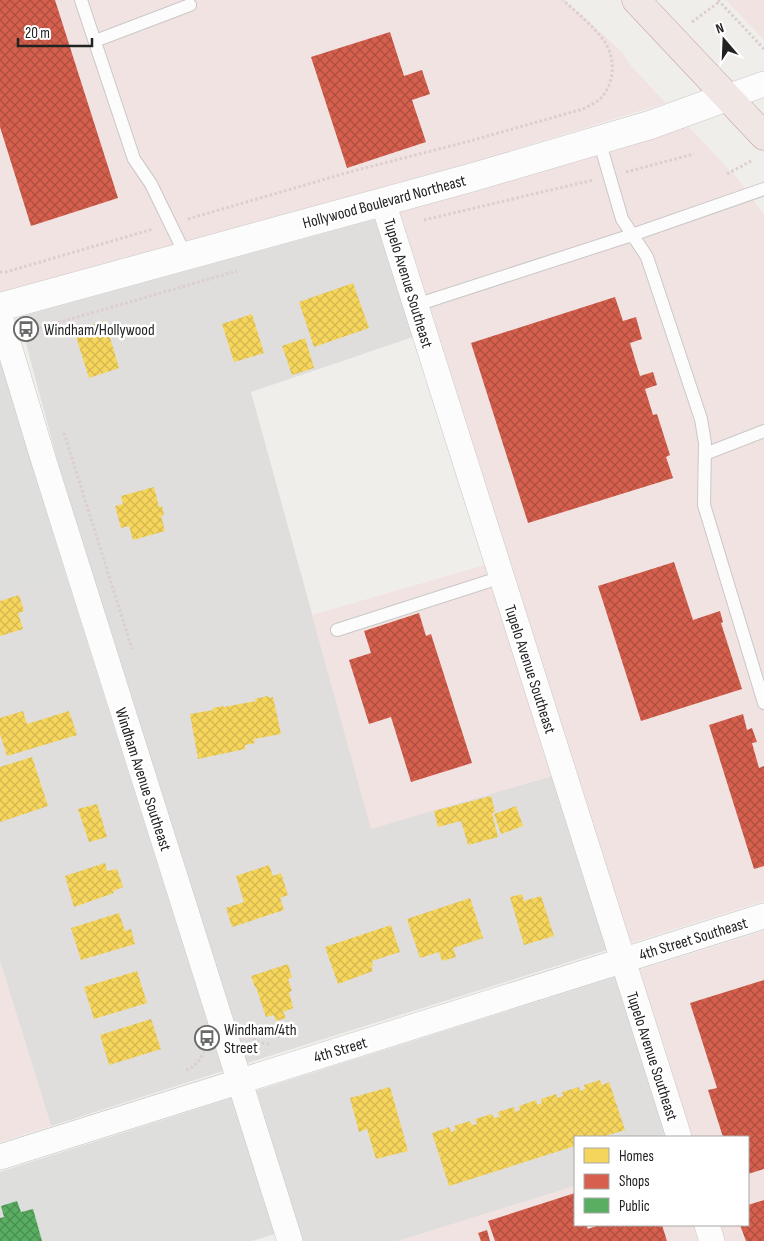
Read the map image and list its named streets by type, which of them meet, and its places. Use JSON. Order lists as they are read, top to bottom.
{
  "streets": {
    "street": [
      "Hollywood Boulevard Northeast",
      "Tupelo Avenue Southeast",
      "Windham Avenue Southeast",
      "4th Street Southeast",
      "4th Street"
    ]
  },
  "crossings": [
    ["Hollywood Boulevard Northeast", "Tupelo Avenue Southeast"],
    ["Tupelo Avenue Southeast", "4th Street Southeast"],
    ["Tupelo Avenue Southeast", "4th Street"],
    ["Windham Avenue Southeast", "4th Street"],
    ["4th Street Southeast", "4th Street"]
  ],
  "places": {
    "bus stop": ["Windham/Hollywood", "Windham/4th Street"]
  },
  "legend": ["Homes", "Shops", "Public"],
  "scale_bar": "20 m",
  "north": "top"
}
